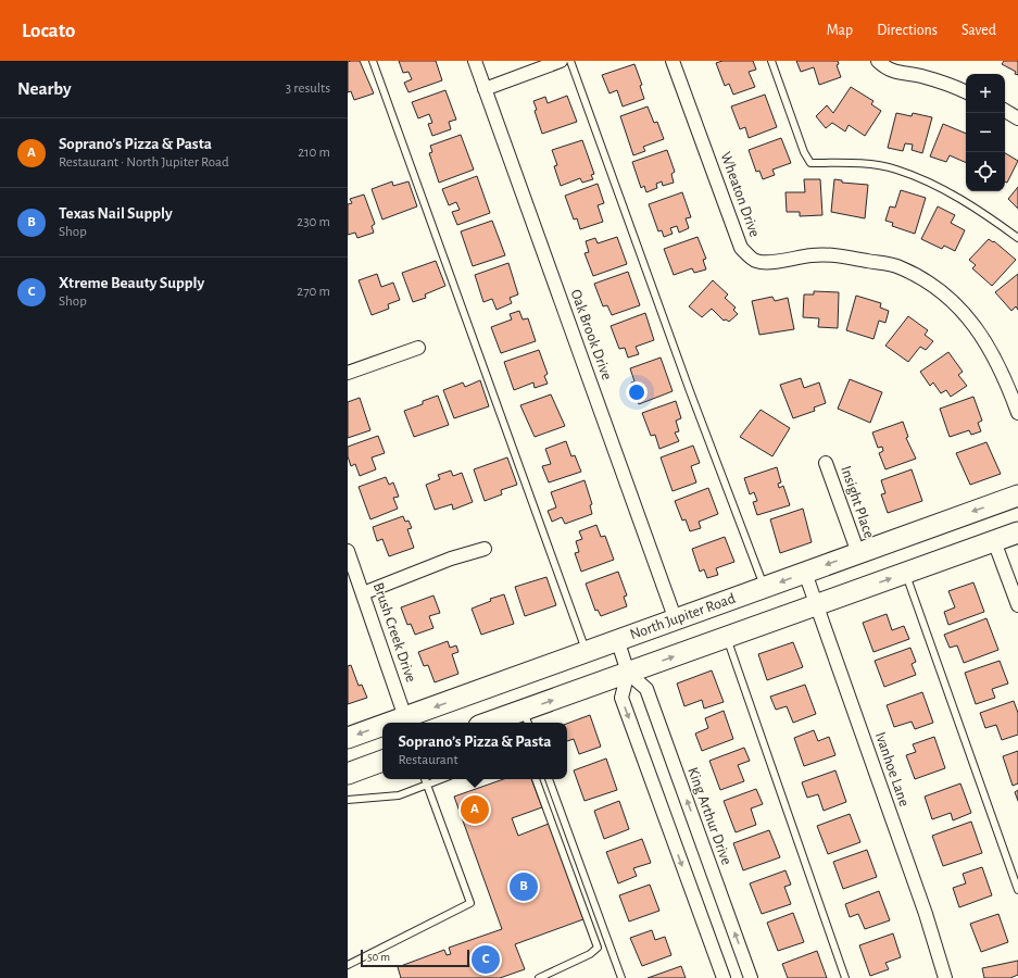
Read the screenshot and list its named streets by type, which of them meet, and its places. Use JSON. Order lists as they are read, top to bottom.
{
  "streets": {
    "main road": ["North Jupiter Road"],
    "street": [
      "Wheaton Drive",
      "Oak Brook Drive",
      "Insight Place",
      "Brush Creek Drive",
      "Ivanhoe Lane",
      "King Arthur Drive"
    ]
  },
  "crossings": [
    ["Oak Brook Drive", "North Jupiter Road"],
    ["Insight Place", "North Jupiter Road"],
    ["North Jupiter Road", "Brush Creek Drive"],
    ["North Jupiter Road", "Ivanhoe Lane"]
  ],
  "scale_bar": "50 m",
  "page": {
    "header": "Locato",
    "nav": ["Map", "Directions", "Saved"],
    "heading": ["Nearby", "3 results"],
    "map_buttons": ["+", "−"],
    "list": [
      {
        "mark": "A",
        "name": "Soprano’s Pizza & Pasta",
        "note": "Restaurant · North Jupiter Road",
        "value": "210 m"
      },
      {
        "mark": "B",
        "name": "Texas Nail Supply",
        "note": "Shop",
        "value": "230 m"
      },
      {
        "mark": "C",
        "name": "Xtreme Beauty Supply",
        "note": "Shop",
        "value": "270 m"
      }
    ],
    "popup": ["Soprano’s Pizza & Pasta", "Restaurant"],
    "pins": ["A", "B", "C"],
    "scale": "50 m"
  }
}
